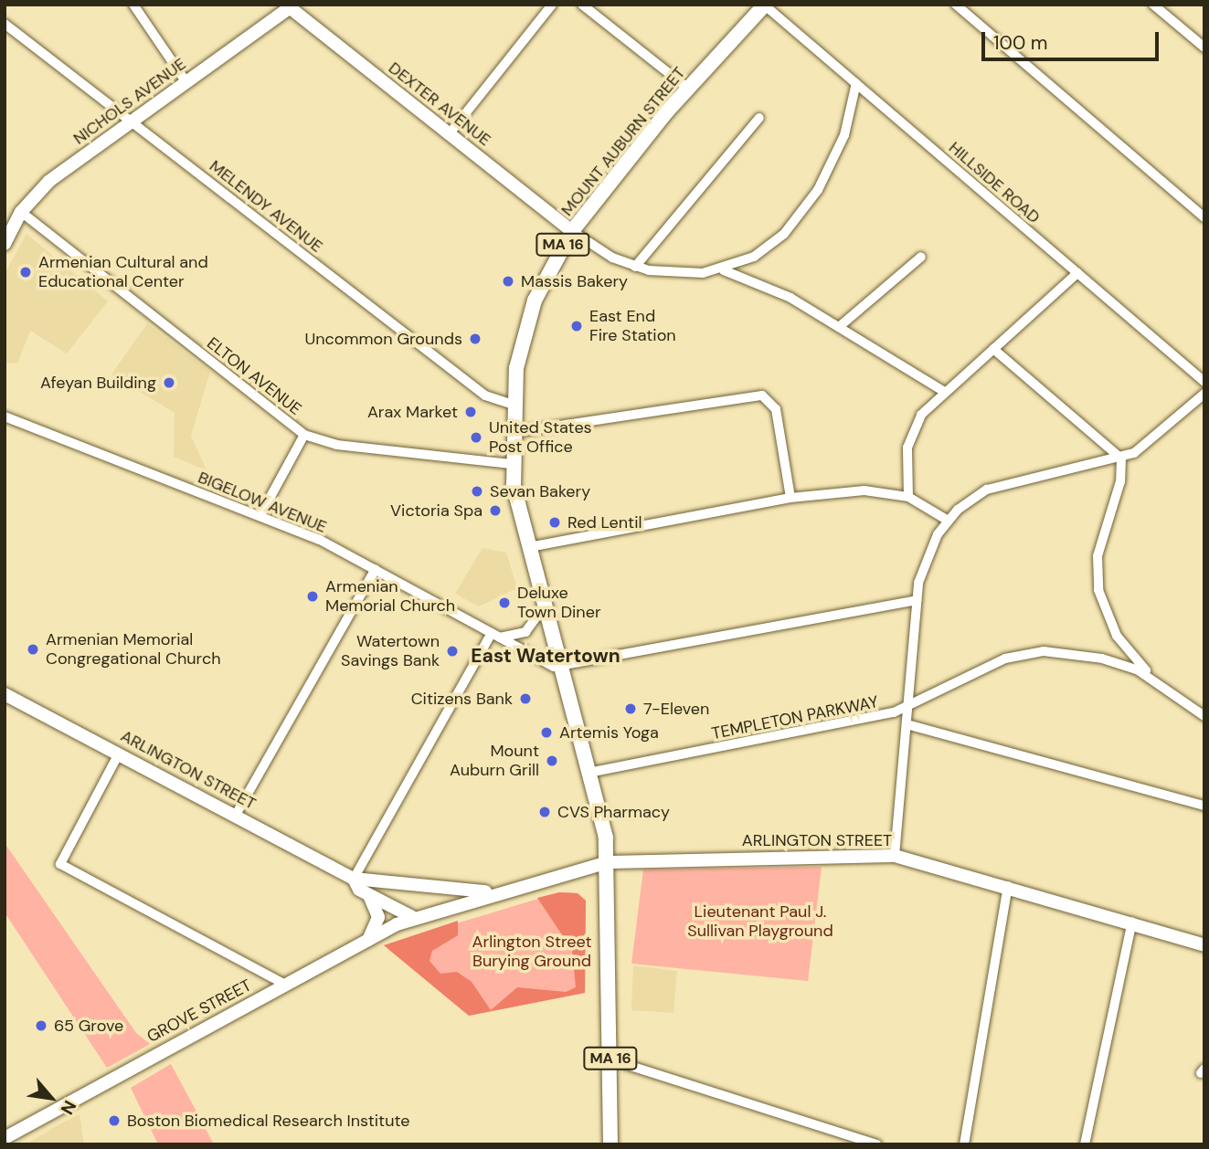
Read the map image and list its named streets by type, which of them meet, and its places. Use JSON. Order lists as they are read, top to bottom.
{
  "streets": {
    "main road": ["MOUNT AUBURN STREET", "MA 16"],
    "street": [
      "NICHOLS AVENUE",
      "DEXTER AVENUE",
      "HILLSIDE ROAD",
      "MELENDY AVENUE",
      "ELTON AVENUE",
      "BIGELOW AVENUE",
      "TEMPLETON PARKWAY",
      "ARLINGTON STREET",
      "GROVE STREET"
    ]
  },
  "crossings": [
    ["NICHOLS AVENUE", "DEXTER AVENUE"],
    ["NICHOLS AVENUE", "MELENDY AVENUE"],
    ["NICHOLS AVENUE", "ELTON AVENUE"],
    ["DEXTER AVENUE", "MOUNT AUBURN STREET"],
    ["MOUNT AUBURN STREET", "HILLSIDE ROAD"],
    ["MOUNT AUBURN STREET", "MELENDY AVENUE"],
    ["MOUNT AUBURN STREET", "ELTON AVENUE"],
    ["MOUNT AUBURN STREET", "BIGELOW AVENUE"],
    ["MOUNT AUBURN STREET", "TEMPLETON PARKWAY"],
    ["MOUNT AUBURN STREET", "ARLINGTON STREET"],
    ["ARLINGTON STREET", "GROVE STREET"]
  ],
  "districts": ["East Watertown"],
  "parks": ["Lieutenant Paul J. Sullivan Playground", "Arlington Street Burying Ground"],
  "places": [
    "Armenian Cultural and Educational Center",
    "Massis Bakery",
    "East End Fire Station",
    "Uncommon Grounds",
    "Afeyan Building",
    "Arax Market",
    "United States Post Office",
    "Sevan Bakery",
    "Victoria Spa",
    "Red Lentil",
    "Armenian Memorial Church",
    "Deluxe Town Diner",
    "Armenian Memorial Congregational Church",
    "Watertown Savings Bank",
    "Citizens Bank",
    "7-Eleven",
    "Artemis Yoga",
    "Mount Auburn Grill",
    "CVS Pharmacy",
    "65 Grove",
    "Boston Biomedical Research Institute"
  ],
  "scale_bar": "100 m",
  "north": "bottom right"
}
